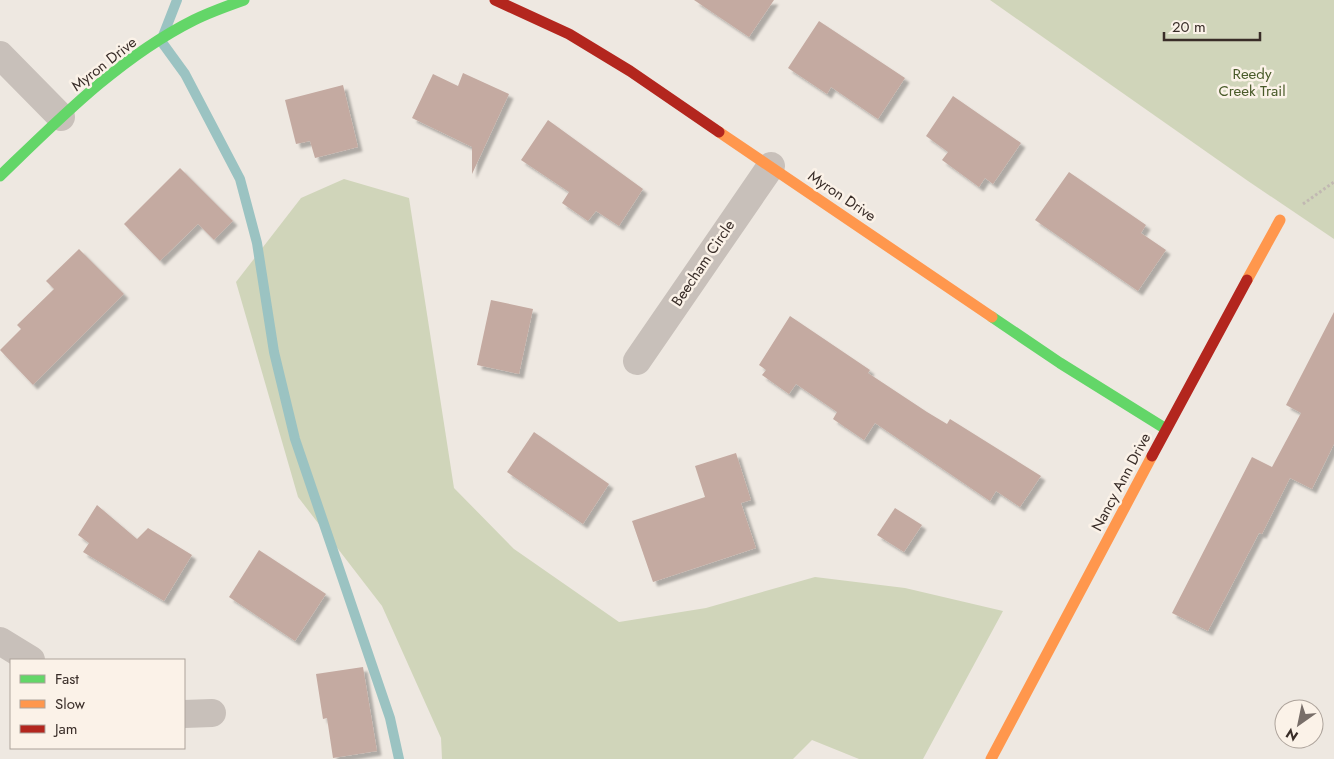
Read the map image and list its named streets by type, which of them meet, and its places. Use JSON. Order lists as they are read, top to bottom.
{
  "streets": {
    "street": ["Myron Drive", "Beecham Circle", "Nancy Ann Drive"]
  },
  "crossings": [
    ["Myron Drive", "Beecham Circle"],
    ["Myron Drive", "Nancy Ann Drive"]
  ],
  "parks": ["Reedy Creek Trail"],
  "legend": ["Fast", "Slow", "Jam"],
  "scale_bar": "20 m",
  "north": "bottom left"
}
